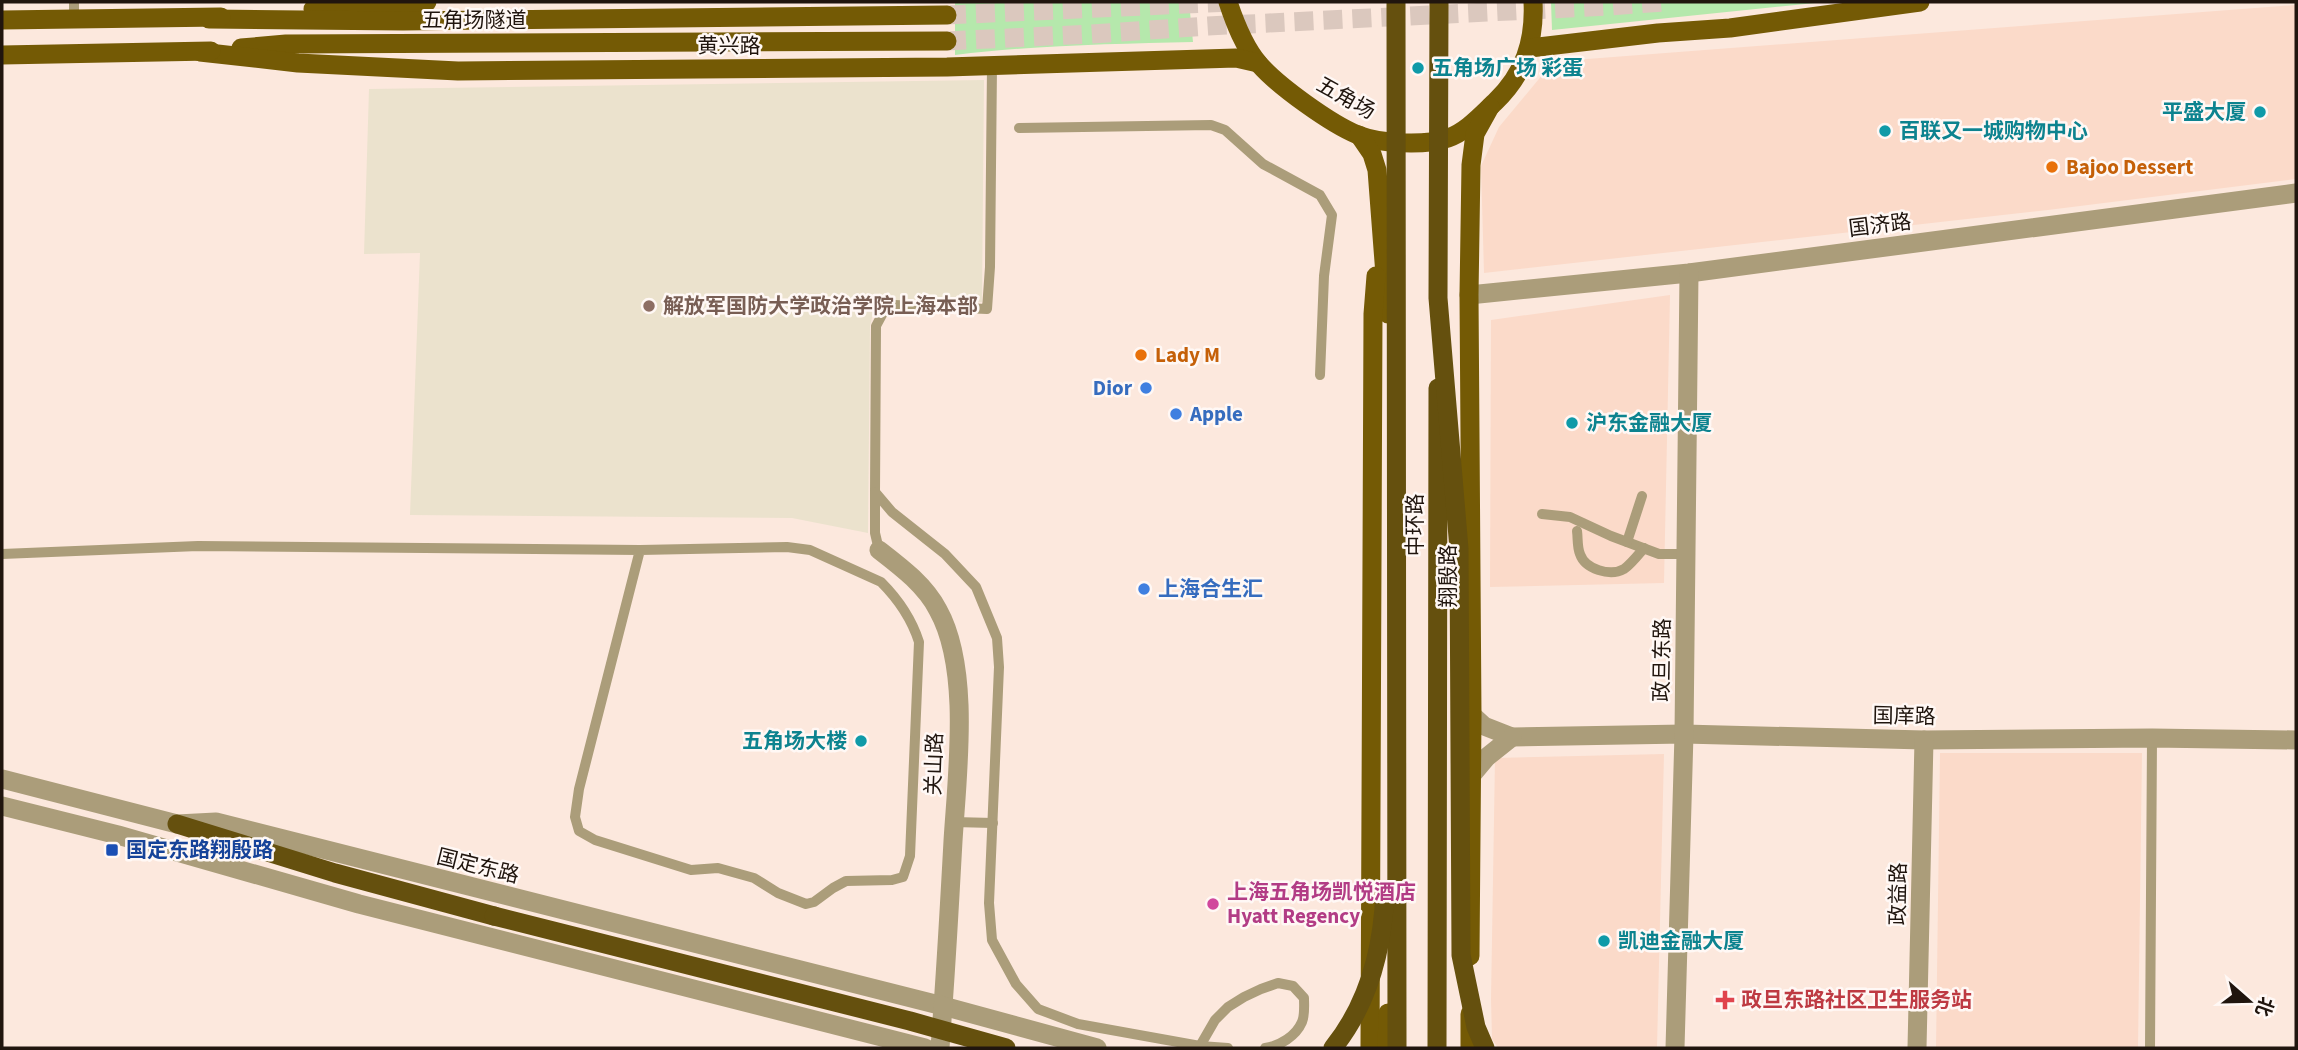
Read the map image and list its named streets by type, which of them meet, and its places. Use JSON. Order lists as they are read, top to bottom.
{
  "streets": {
    "highway": ["中环路"],
    "main road": [
      "五角场隧道",
      "黄兴路",
      "五角场",
      "翔殷路"
    ],
    "street": [
      "国济路",
      "政旦东路",
      "国庠路",
      "关山路",
      "国定东路",
      "政益路"
    ]
  },
  "crossings": [
    ["五角场隧道", "黄兴路"],
    ["黄兴路", "五角场"],
    ["五角场", "翔殷路"],
    ["国济路", "翔殷路"],
    ["国济路", "政旦东路"],
    ["翔殷路", "国庠路"],
    ["政旦东路", "国庠路"],
    ["国庠路", "政益路"],
    ["关山路", "国定东路"]
  ],
  "places": {
    "other": [
      "五角场广场 彩蛋",
      "平盛大厦",
      "百联又一城购物中心",
      "Bajoo Dessert",
      "解放军国防大学政治学院上海本部",
      "Lady M",
      "Dior",
      "Apple",
      "沪东金融大厦",
      "上海合生汇",
      "五角场大楼",
      "上海五角场凯悦酒店 Hyatt Regency",
      "凯迪金融大厦"
    ],
    "transit": ["国定东路翔殷路"],
    "health": ["政旦东路社区卫生服务站"]
  },
  "north": "right"
}
